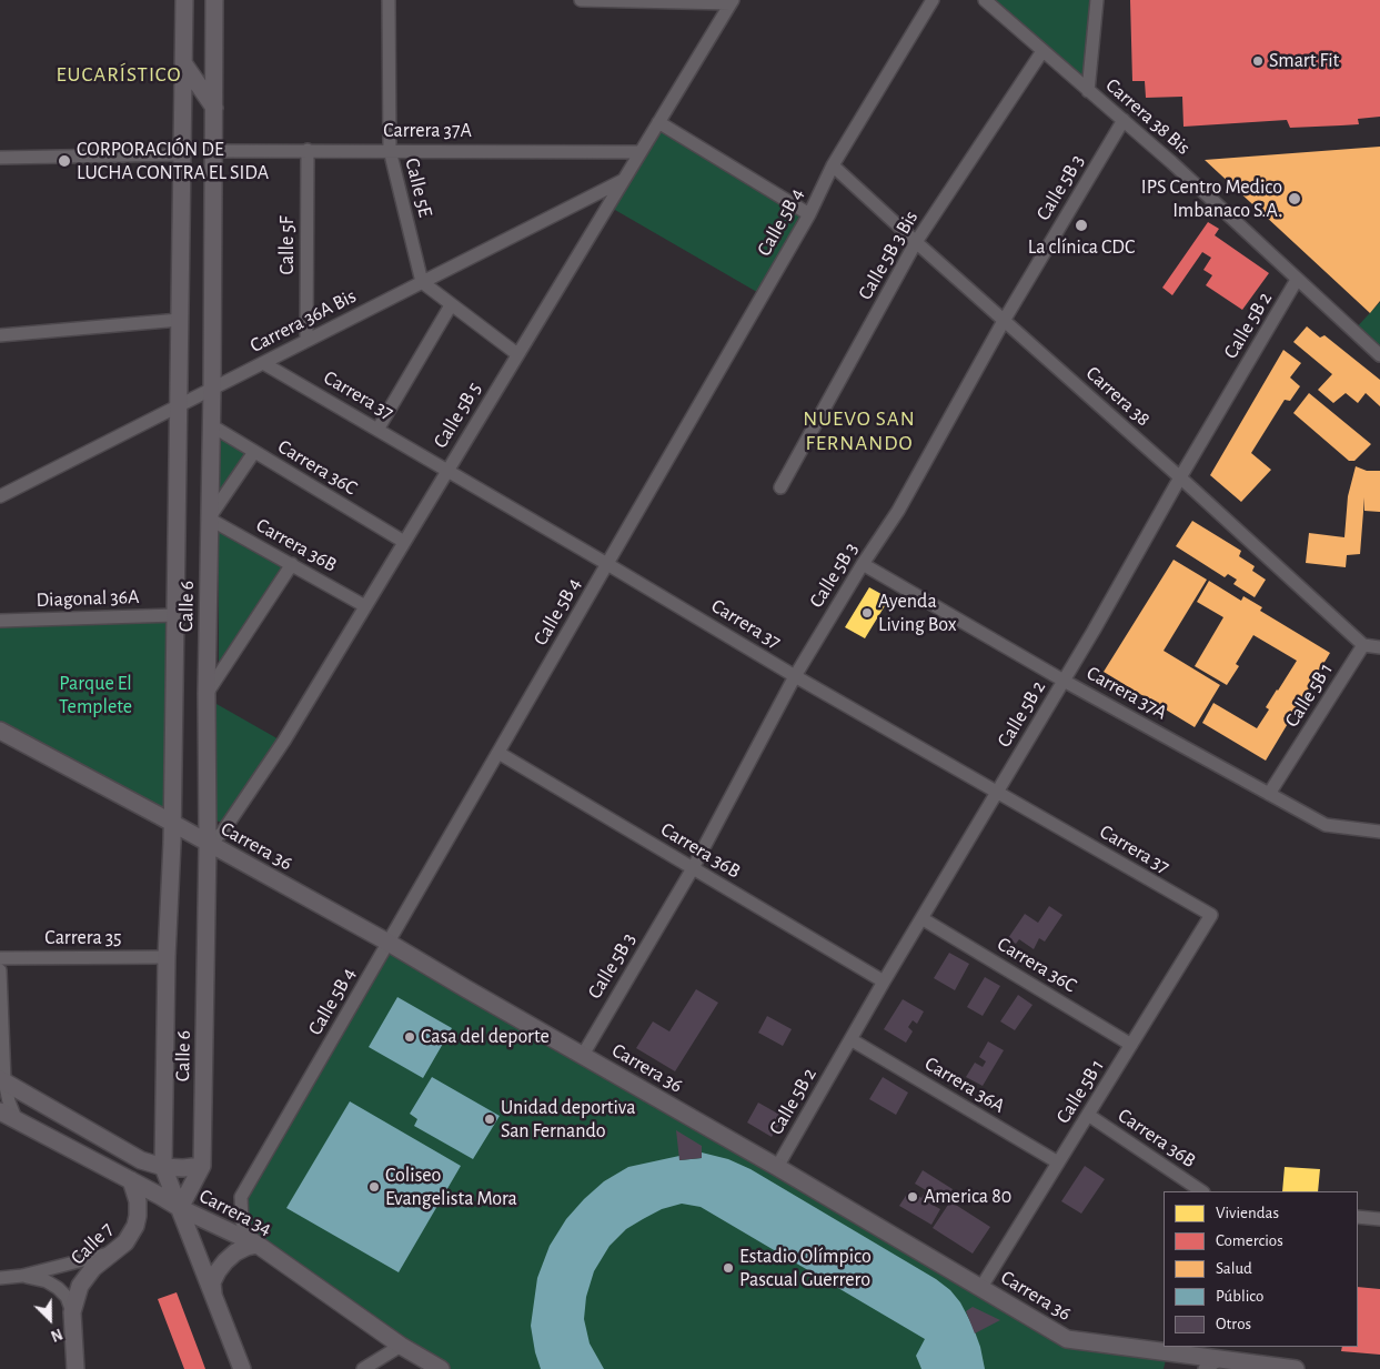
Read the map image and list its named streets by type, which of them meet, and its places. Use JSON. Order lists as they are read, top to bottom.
{
  "streets": {
    "main road": [
      "Calle 6",
      "Carrera 36",
      "Carrera 34",
      "Calle 7"
    ],
    "street": [
      "Carrera 38 Bis",
      "Carrera 37A",
      "Calle 5E",
      "Calle 5B 3",
      "Calle 5B 4",
      "Calle 5F",
      "Calle 5B 3 Bis",
      "Carrera 36A Bis",
      "Calle 5B 2",
      "Carrera 37",
      "Carrera 38",
      "Calle 5B 5",
      "Carrera 36C",
      "Carrera 36B",
      "Diagonal 36A",
      "Calle 5B 1",
      "Carrera 35",
      "Carrera 36A"
    ]
  },
  "crossings": [
    ["Carrera 38 Bis", "Calle 5B 3"],
    ["Carrera 38 Bis", "Calle 5B 3 Bis"],
    ["Carrera 38 Bis", "Calle 5B 2"],
    ["Carrera 37A", "Calle 5E"],
    ["Carrera 37A", "Calle 5B 3"],
    ["Carrera 37A", "Calle 5F"],
    ["Carrera 37A", "Calle 5B 2"],
    ["Carrera 37A", "Calle 5B 5"],
    ["Carrera 37A", "Calle 6"],
    ["Carrera 37A", "Calle 5B 1"],
    ["Calle 5E", "Carrera 36A Bis"],
    ["Calle 5B 3", "Carrera 37"],
    ["Calle 5B 3", "Carrera 38"],
    ["Calle 5B 3", "Carrera 36B"],
    ["Calle 5B 3", "Carrera 36"],
    ["Calle 5B 4", "Carrera 37"],
    ["Calle 5B 4", "Carrera 38"],
    ["Calle 5B 4", "Carrera 36B"],
    ["Calle 5B 4", "Carrera 36"],
    ["Calle 5B 4", "Carrera 34"],
    ["Calle 5F", "Carrera 36A Bis"],
    ["Calle 5B 3 Bis", "Carrera 38"],
    ["Carrera 36A Bis", "Carrera 37"],
    ["Carrera 36A Bis", "Calle 5B 5"],
    ["Carrera 36A Bis", "Calle 6"],
    ["Calle 5B 2", "Carrera 37"],
    ["Calle 5B 2", "Carrera 38"],
    ["Calle 5B 2", "Carrera 36C"],
    ["Calle 5B 2", "Carrera 36B"],
    ["Calle 5B 2", "Carrera 36"],
    ["Calle 5B 2", "Carrera 36A"],
    ["Carrera 37", "Calle 5B 5"],
    ["Carrera 37", "Calle 5B 1"],
    ["Carrera 38", "Calle 5B 1"],
    ["Calle 5B 5", "Carrera 36C"],
    ["Calle 5B 5", "Carrera 36B"],
    ["Calle 5B 5", "Calle 6"],
    ["Calle 5B 5", "Carrera 36"],
    ["Carrera 36C", "Calle 6"],
    ["Carrera 36C", "Calle 5B 1"],
    ["Carrera 36B", "Calle 6"],
    ["Carrera 36B", "Calle 5B 1"],
    ["Diagonal 36A", "Calle 6"],
    ["Calle 6", "Carrera 36"],
    ["Calle 6", "Carrera 35"],
    ["Calle 6", "Carrera 34"],
    ["Calle 5B 1", "Carrera 36"],
    ["Calle 5B 1", "Carrera 36A"],
    ["Carrera 34", "Calle 7"]
  ],
  "districts": ["EUCARÍSTICO", "NUEVO SAN FERNANDO"],
  "parks": ["Parque El Templete"],
  "places": [
    "Smart Fit",
    "CORPORACIÓN DE LUCHA CONTRA EL SIDA",
    "IPS Centro Medico Imbanaco S.A.",
    "La clínica CDC",
    "Ayenda Living Box",
    "Casa del deporte",
    "Unidad deportiva San Fernando",
    "Coliseo Evangelista Mora",
    "America 80",
    "Estadio Olímpico Pascual Guerrero"
  ],
  "legend": [
    "Viviendas",
    "Comercios",
    "Salud",
    "Público",
    "Otros"
  ],
  "north": "bottom right"
}
